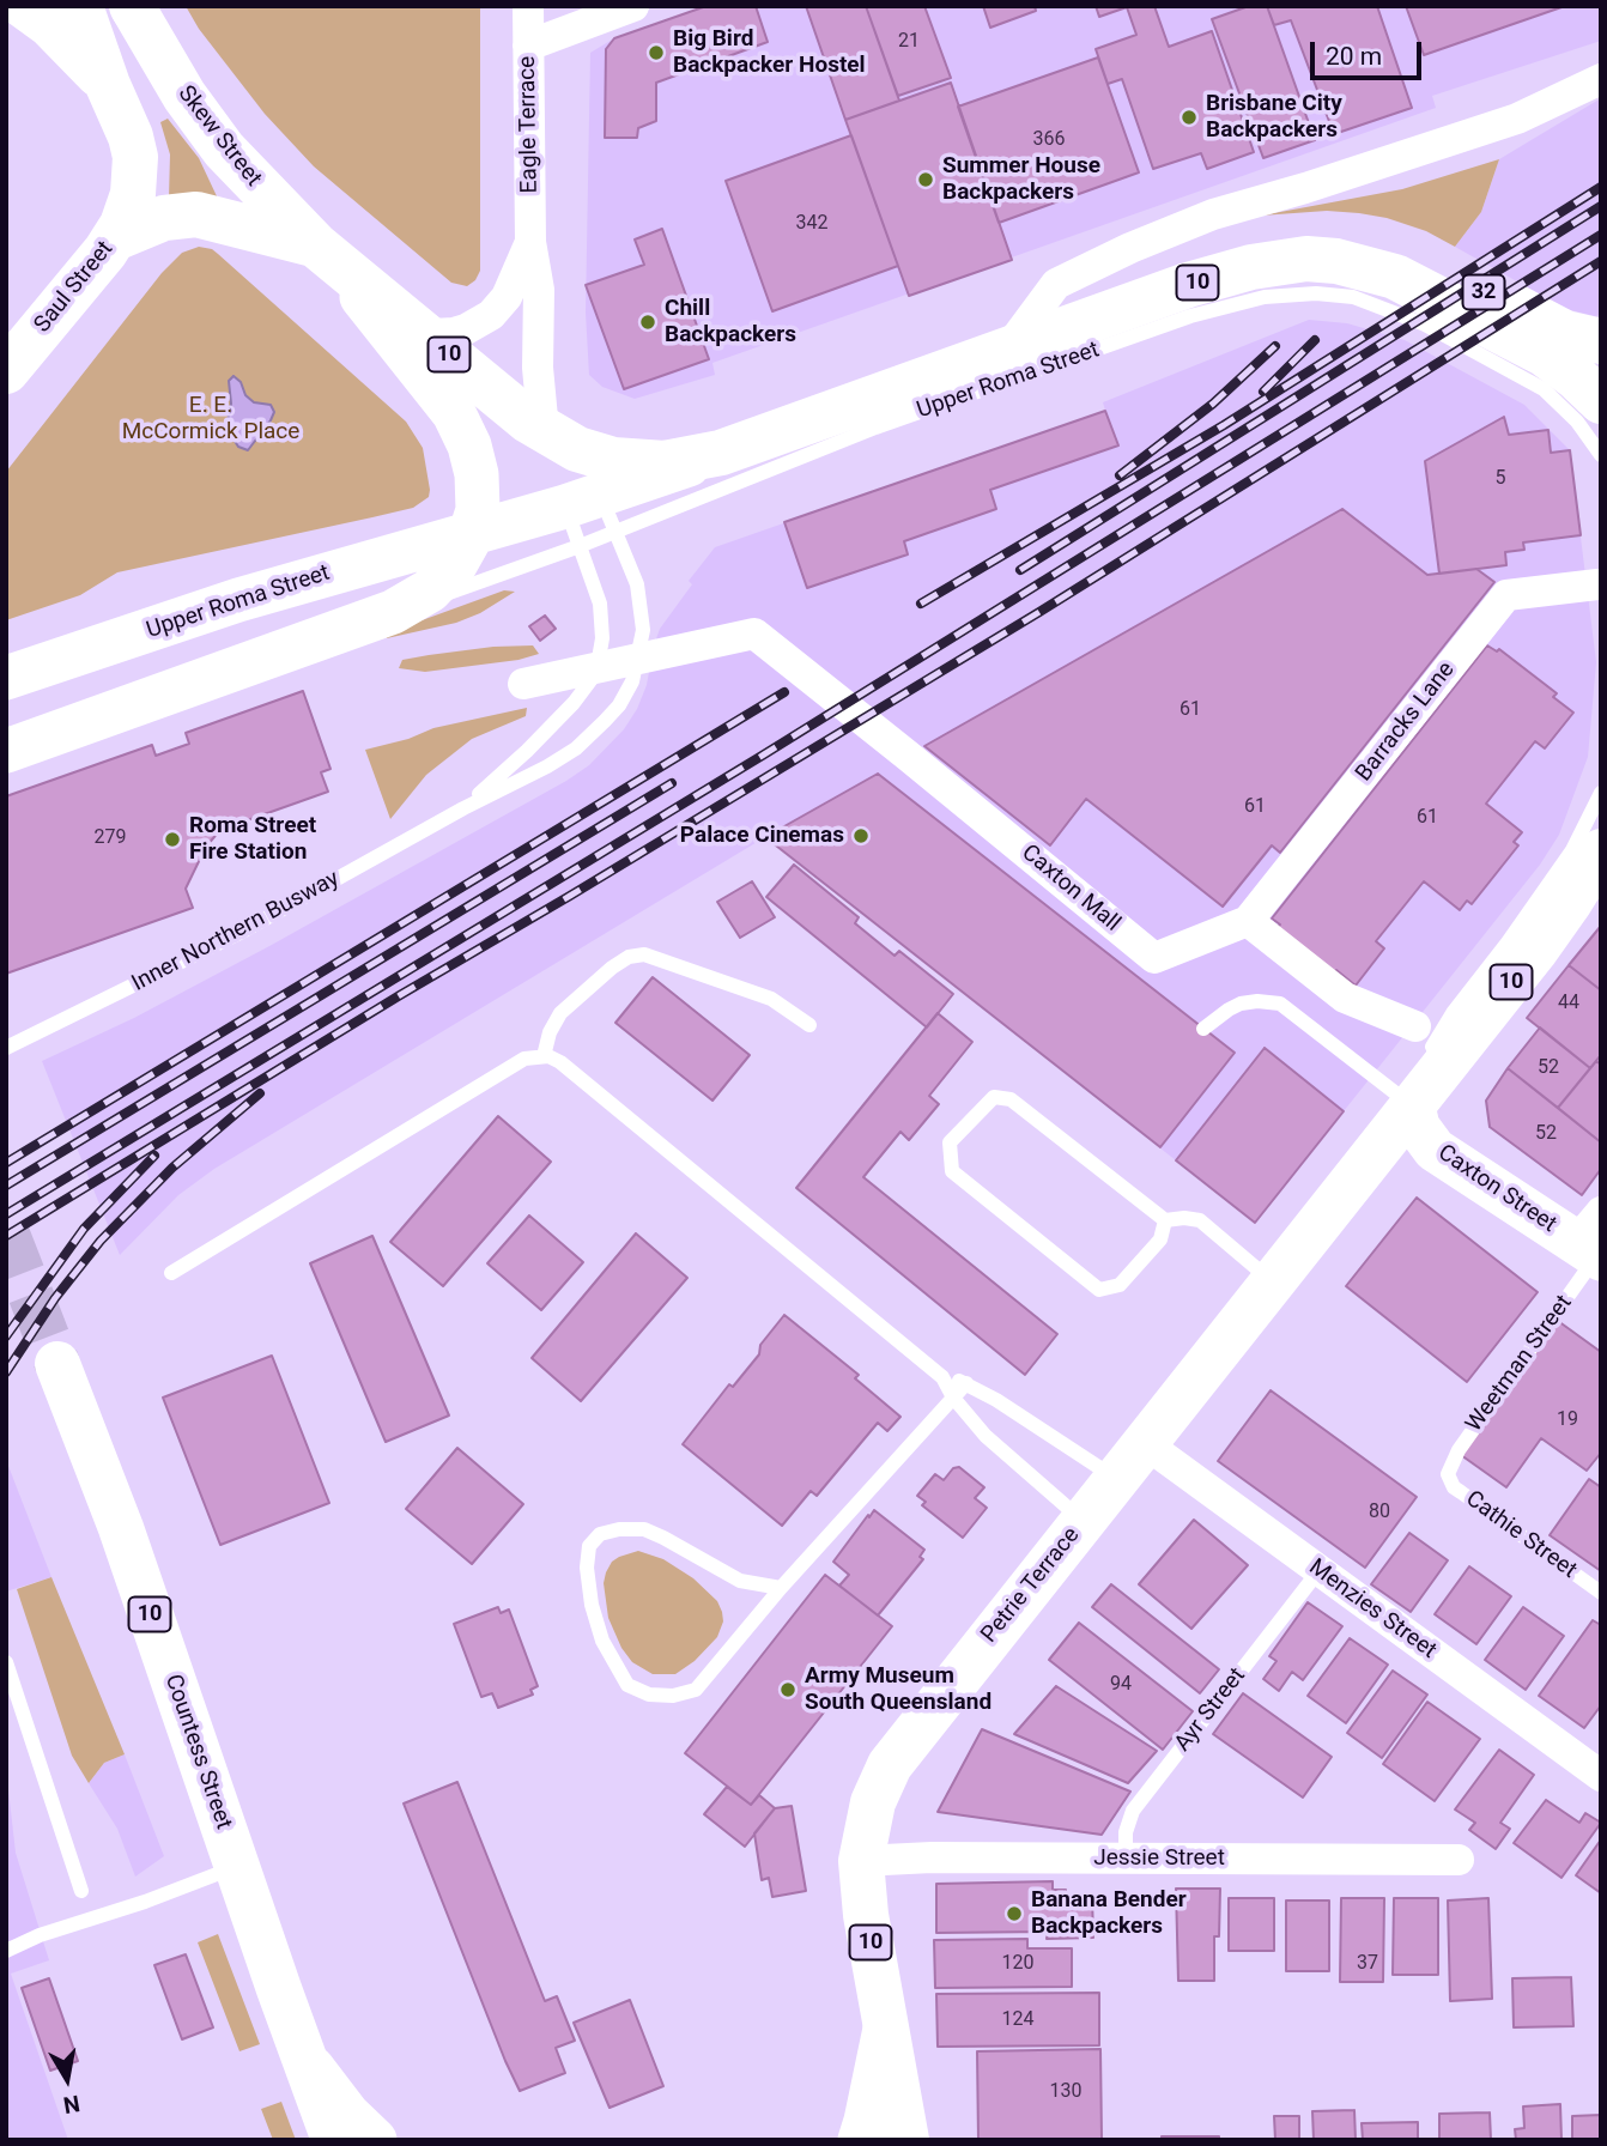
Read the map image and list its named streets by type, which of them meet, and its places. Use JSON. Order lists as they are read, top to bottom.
{
  "streets": {
    "main road": [
      "Skew Street",
      "10",
      "Saul Street",
      "32",
      "Upper Roma Street",
      "Caxton Street",
      "Petrie Terrace",
      "Countess Street"
    ],
    "street": [
      "Eagle Terrace",
      "Barracks Lane",
      "Caxton Mall",
      "Menzies Street",
      "Jessie Street"
    ],
    "lane": [
      "Inner Northern Busway",
      "Weetman Street",
      "Cathie Street",
      "Ayr Street"
    ]
  },
  "crossings": [
    ["Eagle Terrace", "Skew Street"],
    ["Eagle Terrace", "Upper Roma Street"],
    ["Eagle Terrace", "Inner Northern Busway"],
    ["Skew Street", "Upper Roma Street"],
    ["Skew Street", "Inner Northern Busway"],
    ["32", "Upper Roma Street"],
    ["Upper Roma Street", "Inner Northern Busway"],
    ["Barracks Lane", "Caxton Mall"],
    ["Caxton Street", "Weetman Street"],
    ["Caxton Street", "Petrie Terrace"],
    ["Weetman Street", "Cathie Street"],
    ["Petrie Terrace", "Menzies Street"],
    ["Petrie Terrace", "Jessie Street"],
    ["Menzies Street", "Ayr Street"],
    ["Ayr Street", "Jessie Street"]
  ],
  "parks": ["E. E. McCormick Place"],
  "places": [
    "Big Bird Backpacker Hostel",
    "Brisbane City Backpackers",
    "Summer House Backpackers",
    "Chill Backpackers",
    "Palace Cinemas",
    "Roma Street Fire Station",
    "Army Museum South Queensland",
    "Banana Bender Backpackers"
  ],
  "house_numbers": [
    "21",
    "366",
    "342",
    "5",
    "61",
    "61",
    "61",
    "279",
    "44",
    "52",
    "52",
    "19",
    "80",
    "94",
    "120",
    "37",
    "124",
    "130"
  ],
  "scale_bar": "20 m",
  "north": "bottom"
}
